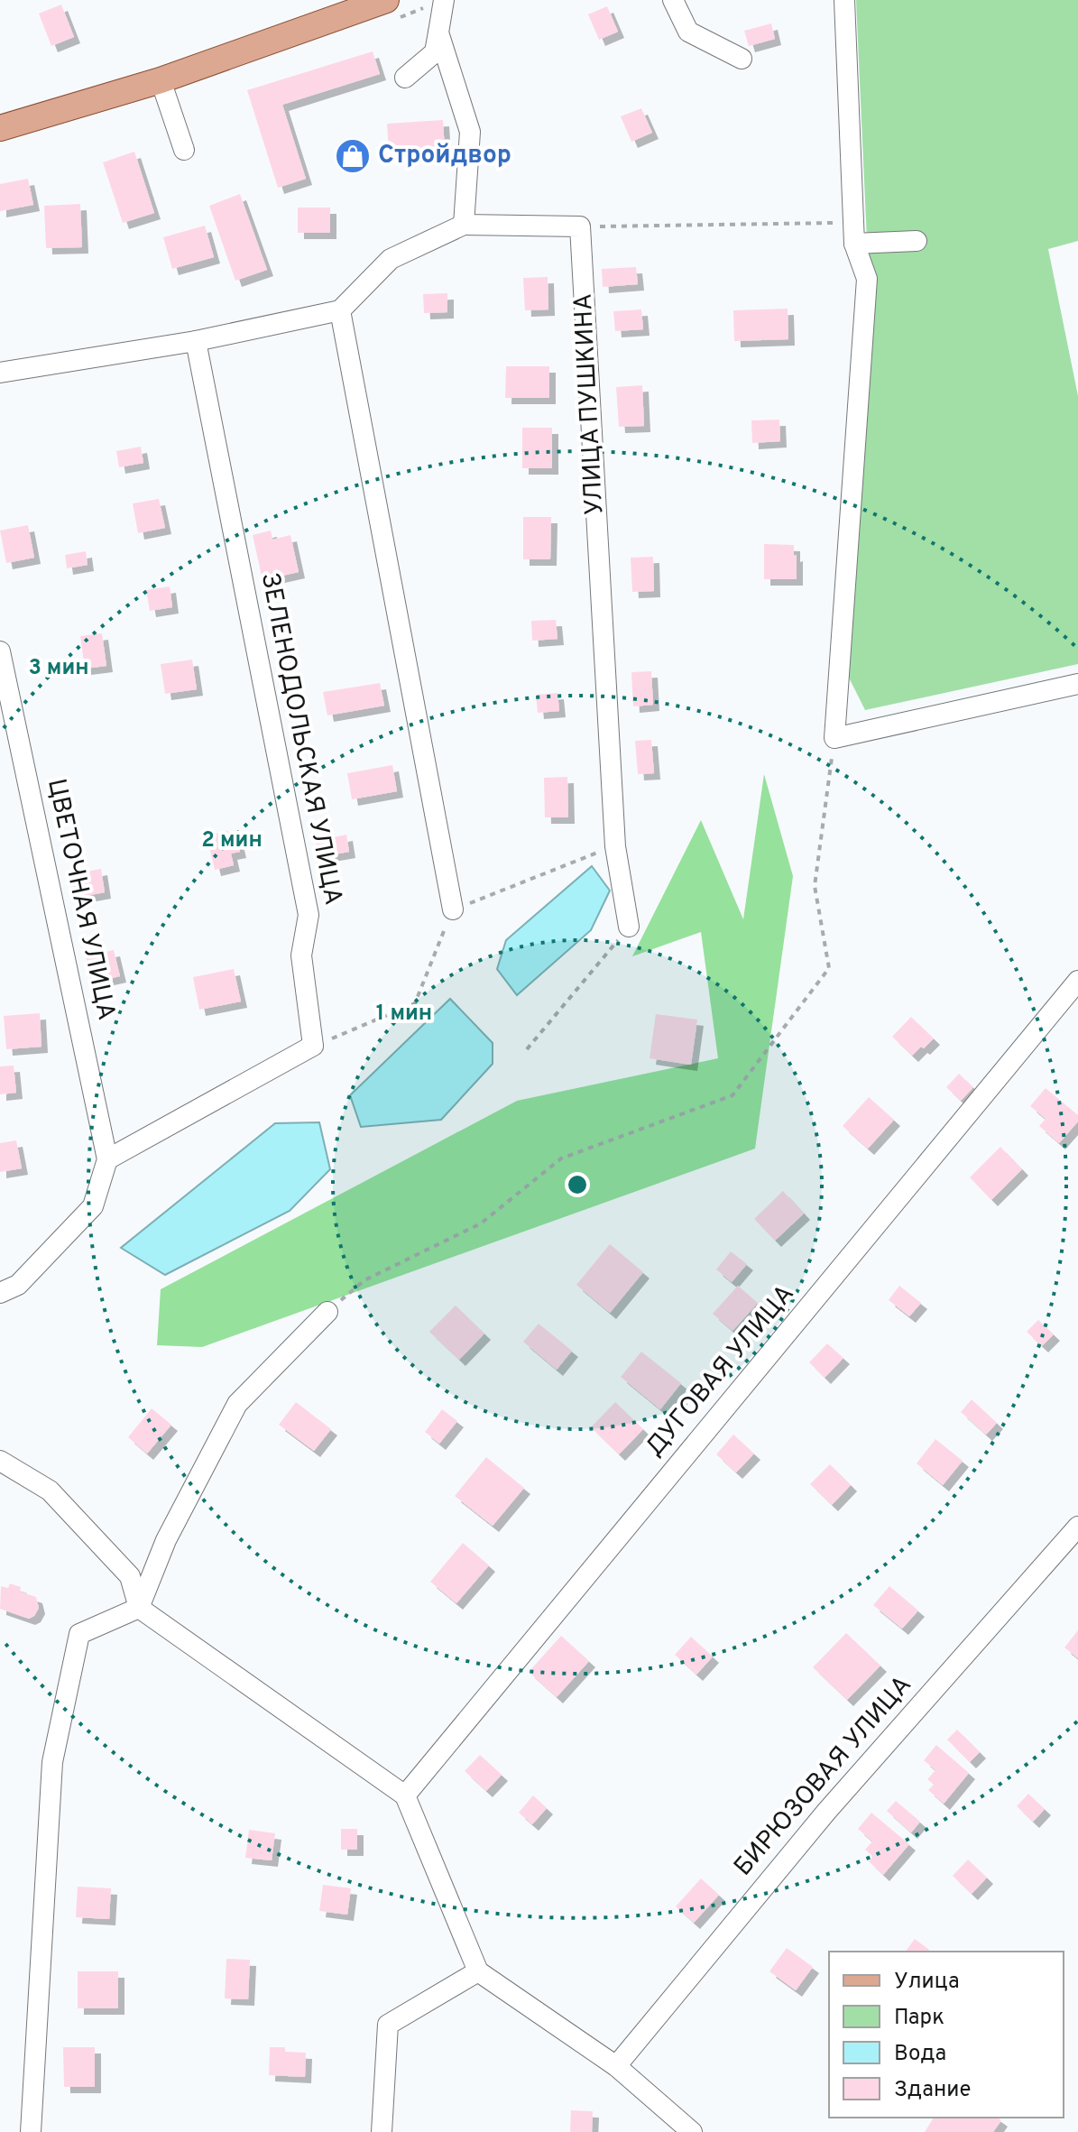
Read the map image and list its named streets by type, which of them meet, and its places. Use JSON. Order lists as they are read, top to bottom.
{
  "streets": {
    "street": [
      "УЛИЦА ПУШКИНА",
      "ЗЕЛЕНОДОЛЬСКАЯ УЛИЦА",
      "ЦВЕТОЧНАЯ УЛИЦА",
      "ДУГОВАЯ УЛИЦА",
      "БИРЮЗОВАЯ УЛИЦА"
    ]
  },
  "places": {
    "shop": ["Стройдвор"]
  },
  "legend": [
    "Улица",
    "Парк",
    "Вода",
    "Здание"
  ],
  "rings": ["3 мин", "2 мин", "1 мин"]
}
